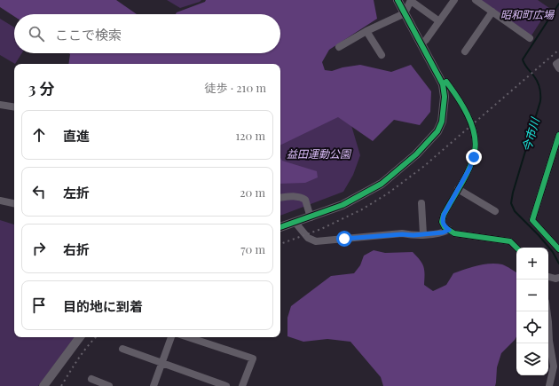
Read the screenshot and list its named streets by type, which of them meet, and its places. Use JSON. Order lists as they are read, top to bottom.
{
  "water": ["今市川"],
  "parks": ["昭和町広場", "益田運動公園"],
  "page": {
    "search": "ここで検索",
    "heading": ["3 分", "徒歩 · 210 m"],
    "list": [
      ["直進", "120 m"],
      ["左折", "20 m"],
      ["右折", "70 m"],
      "目的地に到着"
    ],
    "map_buttons": ["+", "−"]
  }
}
